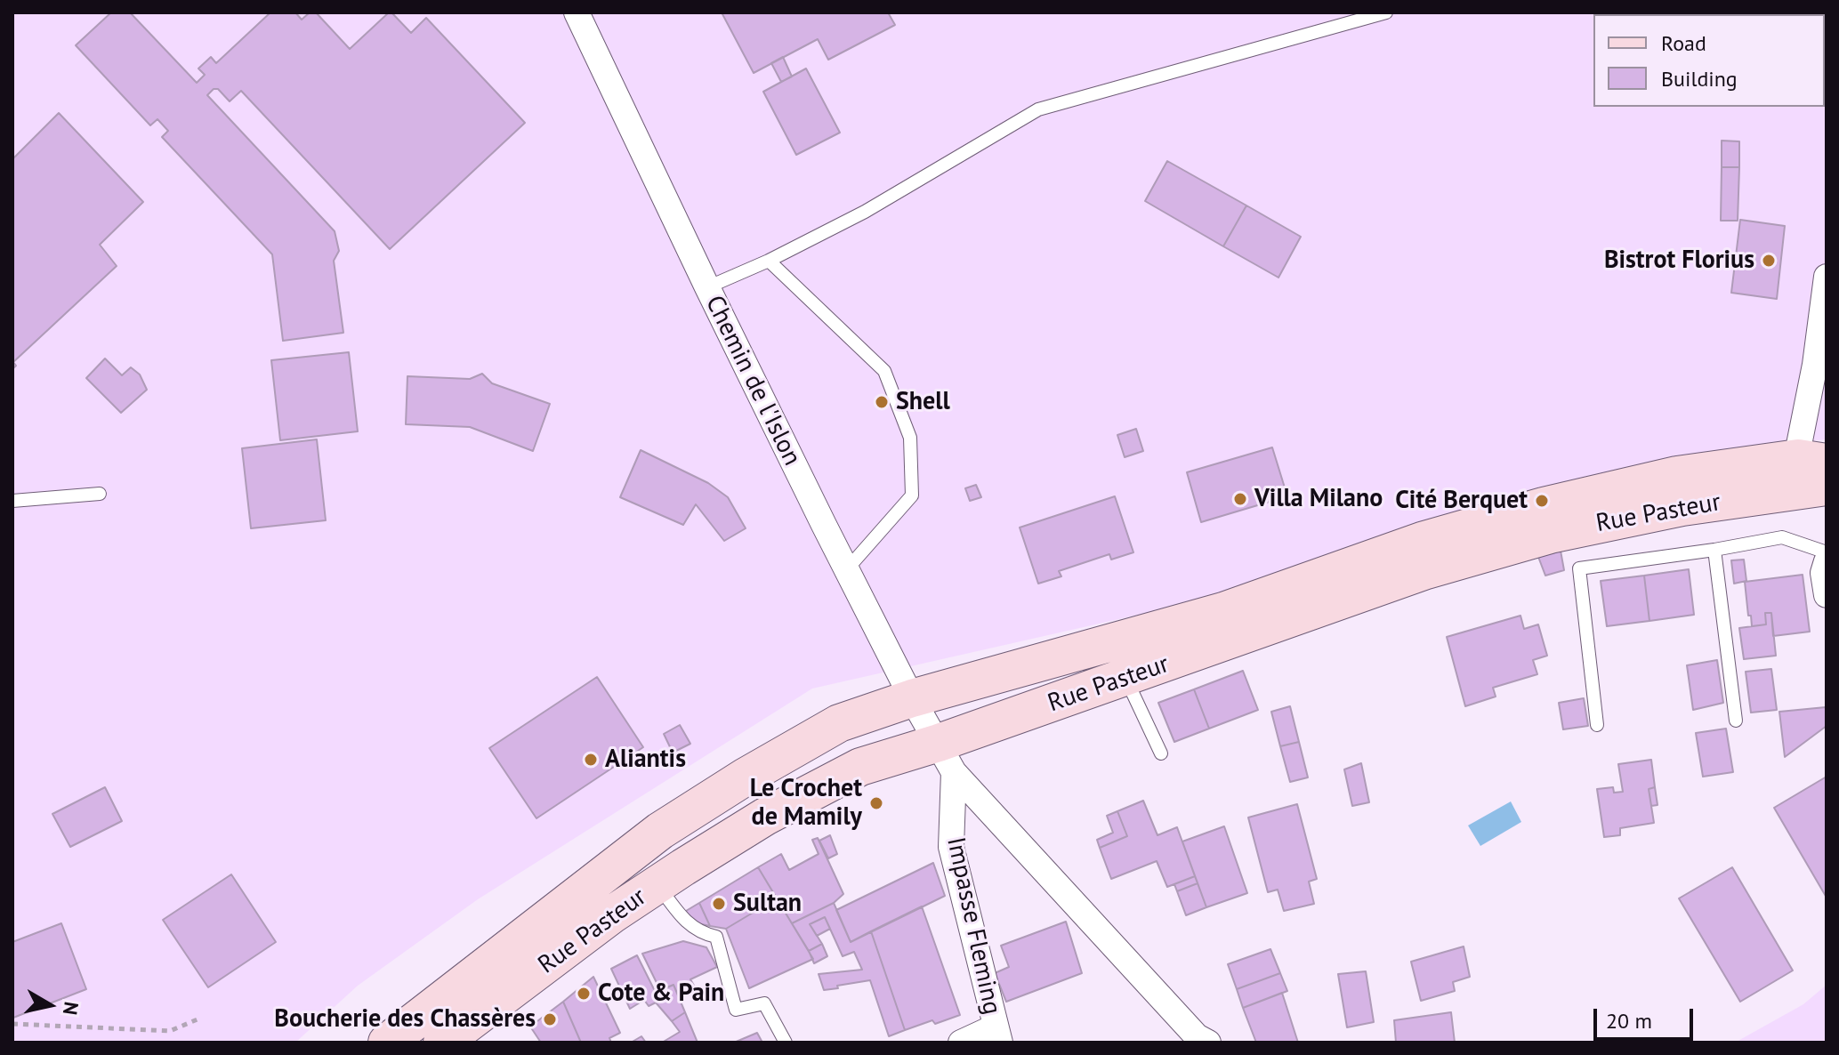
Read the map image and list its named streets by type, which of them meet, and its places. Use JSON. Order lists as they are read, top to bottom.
{
  "streets": {
    "main road": ["Rue Pasteur"],
    "street": ["Chemin de l'Islon", "Impasse Fleming"]
  },
  "crossings": [
    ["Chemin de l'Islon", "Rue Pasteur"],
    ["Chemin de l'Islon", "Impasse Fleming"],
    ["Rue Pasteur", "Impasse Fleming"]
  ],
  "places": [
    "Bistrot Florius",
    "Shell",
    "Villa Milano",
    "Cité Berquet",
    "Aliantis",
    "Le Crochet de Mamily",
    "Sultan",
    "Cote & Pain",
    "Boucherie des Chassères"
  ],
  "legend": ["Road", "Building"],
  "scale_bar": "20 m",
  "north": "right"
}
